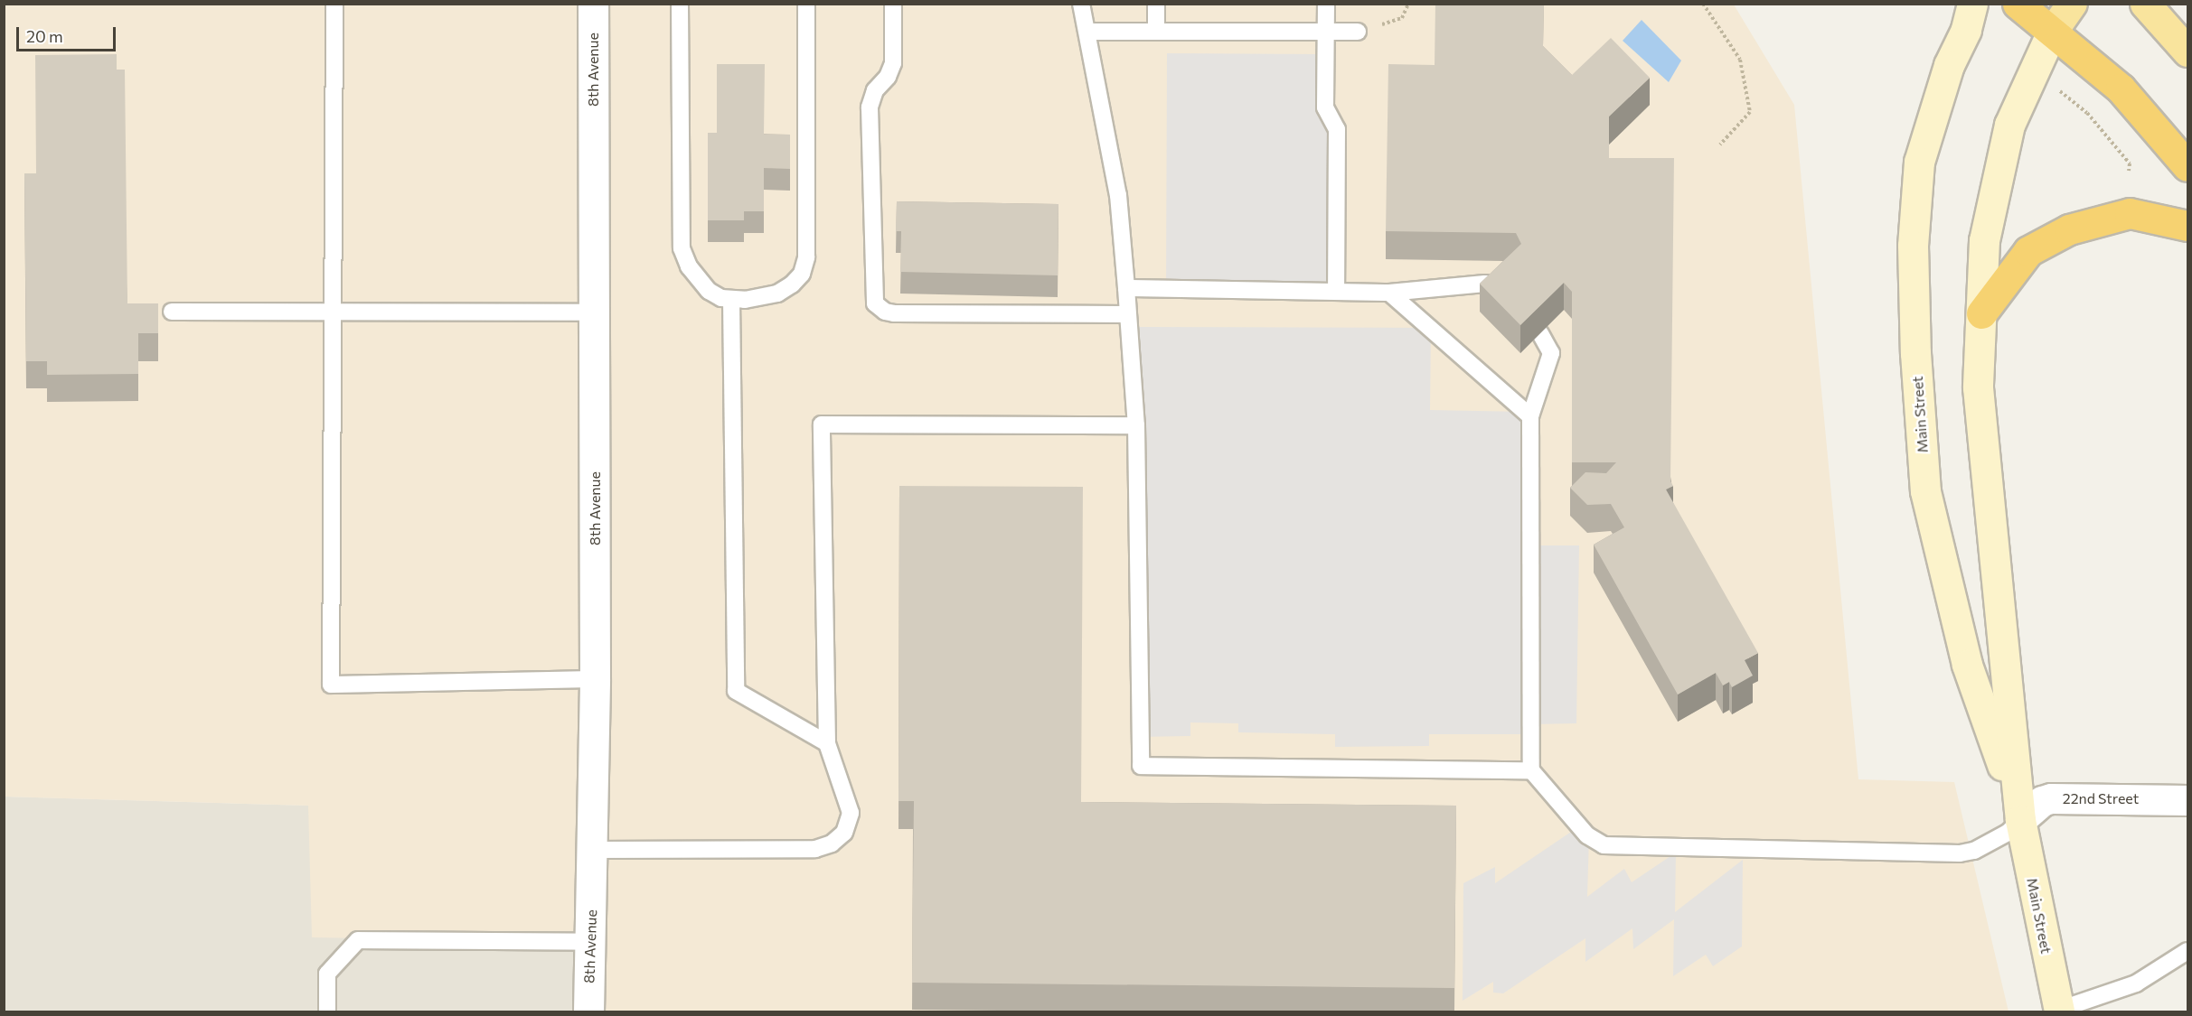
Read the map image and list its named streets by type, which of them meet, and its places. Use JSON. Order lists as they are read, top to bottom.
{
  "streets": {
    "main road": ["Main Street"],
    "street": ["8th Avenue", "22nd Street"]
  },
  "crossings": [
    ["Main Street", "22nd Street"]
  ],
  "scale_bar": "20 m"
}
